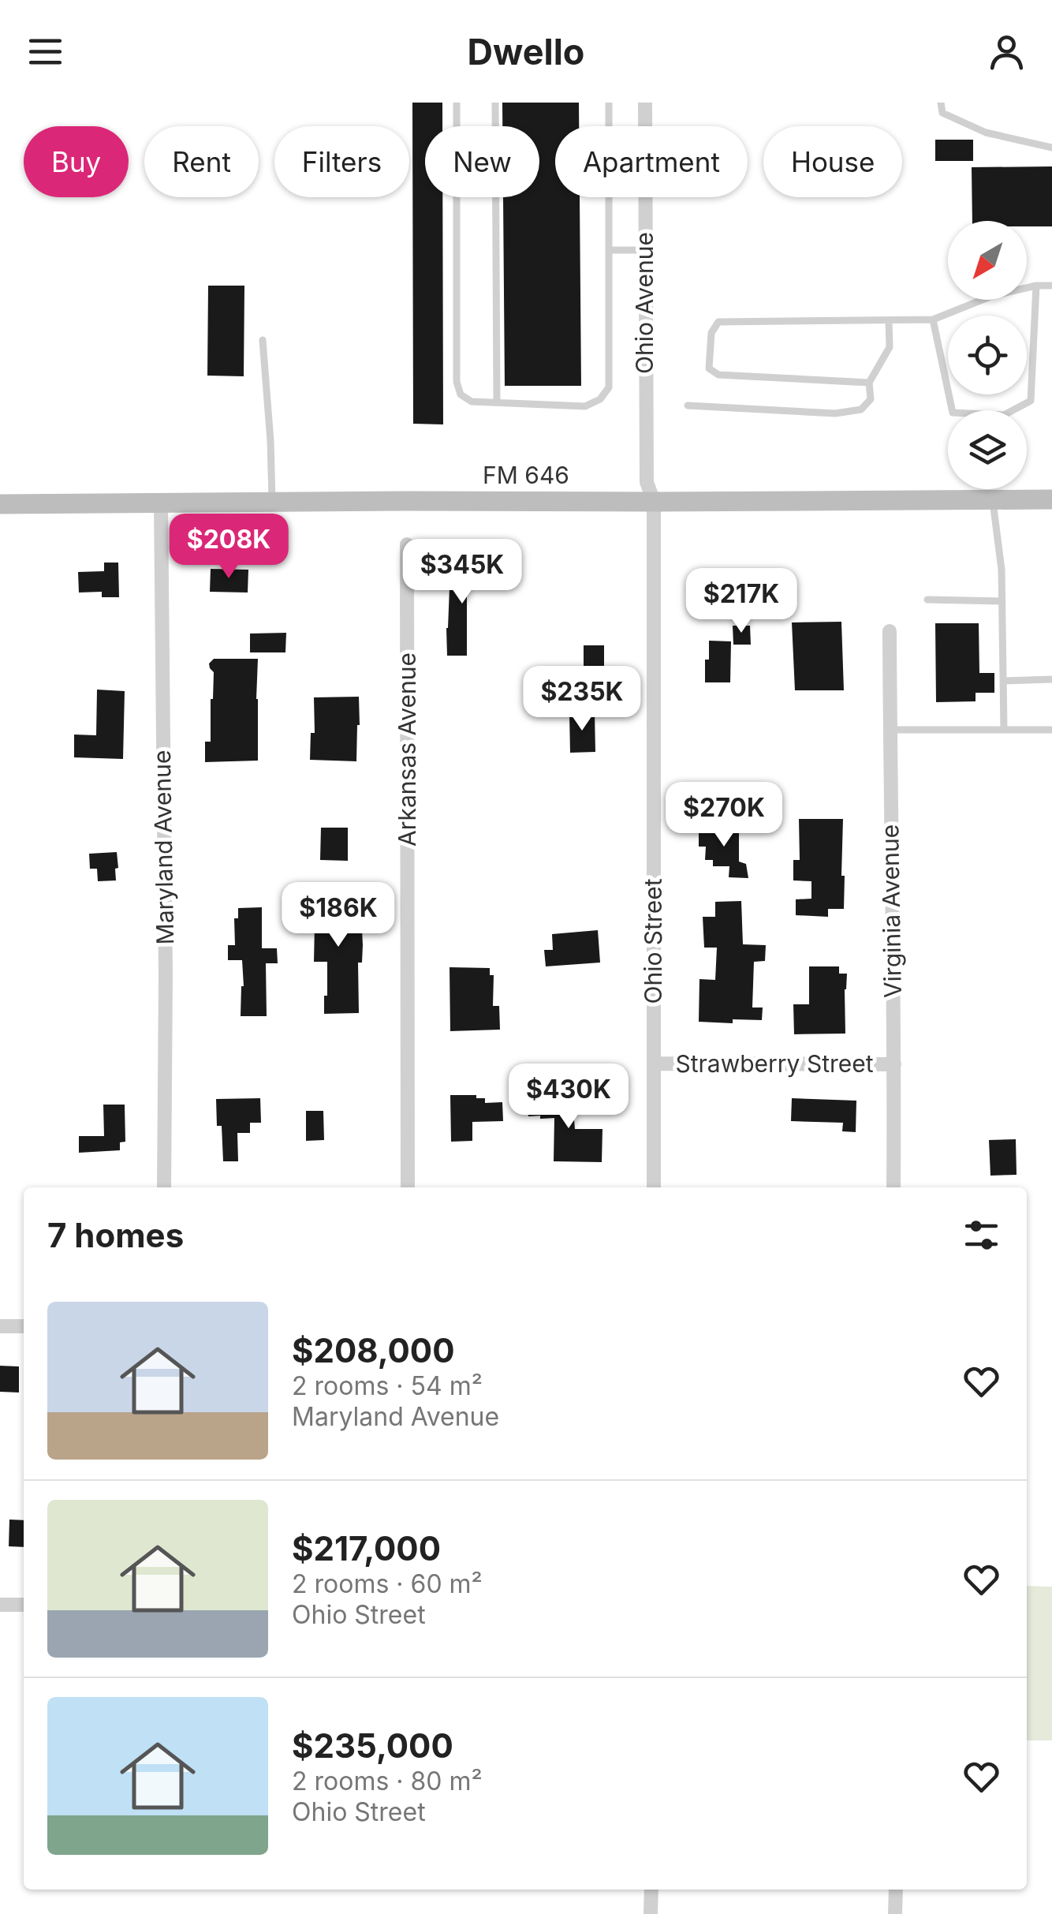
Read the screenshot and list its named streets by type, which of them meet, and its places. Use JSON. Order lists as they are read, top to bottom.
{
  "streets": {
    "main road": ["FM 646"],
    "street": [
      "Ohio Avenue",
      "Arkansas Avenue",
      "Maryland Avenue",
      "Virginia Avenue",
      "Ohio Street",
      "Strawberry Street"
    ]
  },
  "crossings": [
    ["Ohio Avenue", "FM 646"],
    ["Ohio Avenue", "Ohio Street"],
    ["FM 646", "Maryland Avenue"],
    ["FM 646", "Ohio Street"],
    ["Virginia Avenue", "Strawberry Street"],
    ["Ohio Street", "Strawberry Street"]
  ],
  "north": "bottom left",
  "page": {
    "header": "Dwello",
    "chip": [
      "Buy",
      "Rent",
      "Filters",
      "New",
      "Apartment",
      "House"
    ],
    "price": [
      "$208K",
      "$345K",
      "$217K",
      "$235K",
      "$270K",
      "$186K",
      "$430K"
    ],
    "heading": "7 homes",
    "list": [
      {
        "name": "$208,000",
        "note": "2 rooms · 54 m² · Maryland Avenue"
      },
      {
        "name": "$217,000",
        "note": "2 rooms · 60 m² · Ohio Street"
      },
      {
        "name": "$235,000",
        "note": "2 rooms · 80 m² · Ohio Street"
      }
    ]
  }
}
